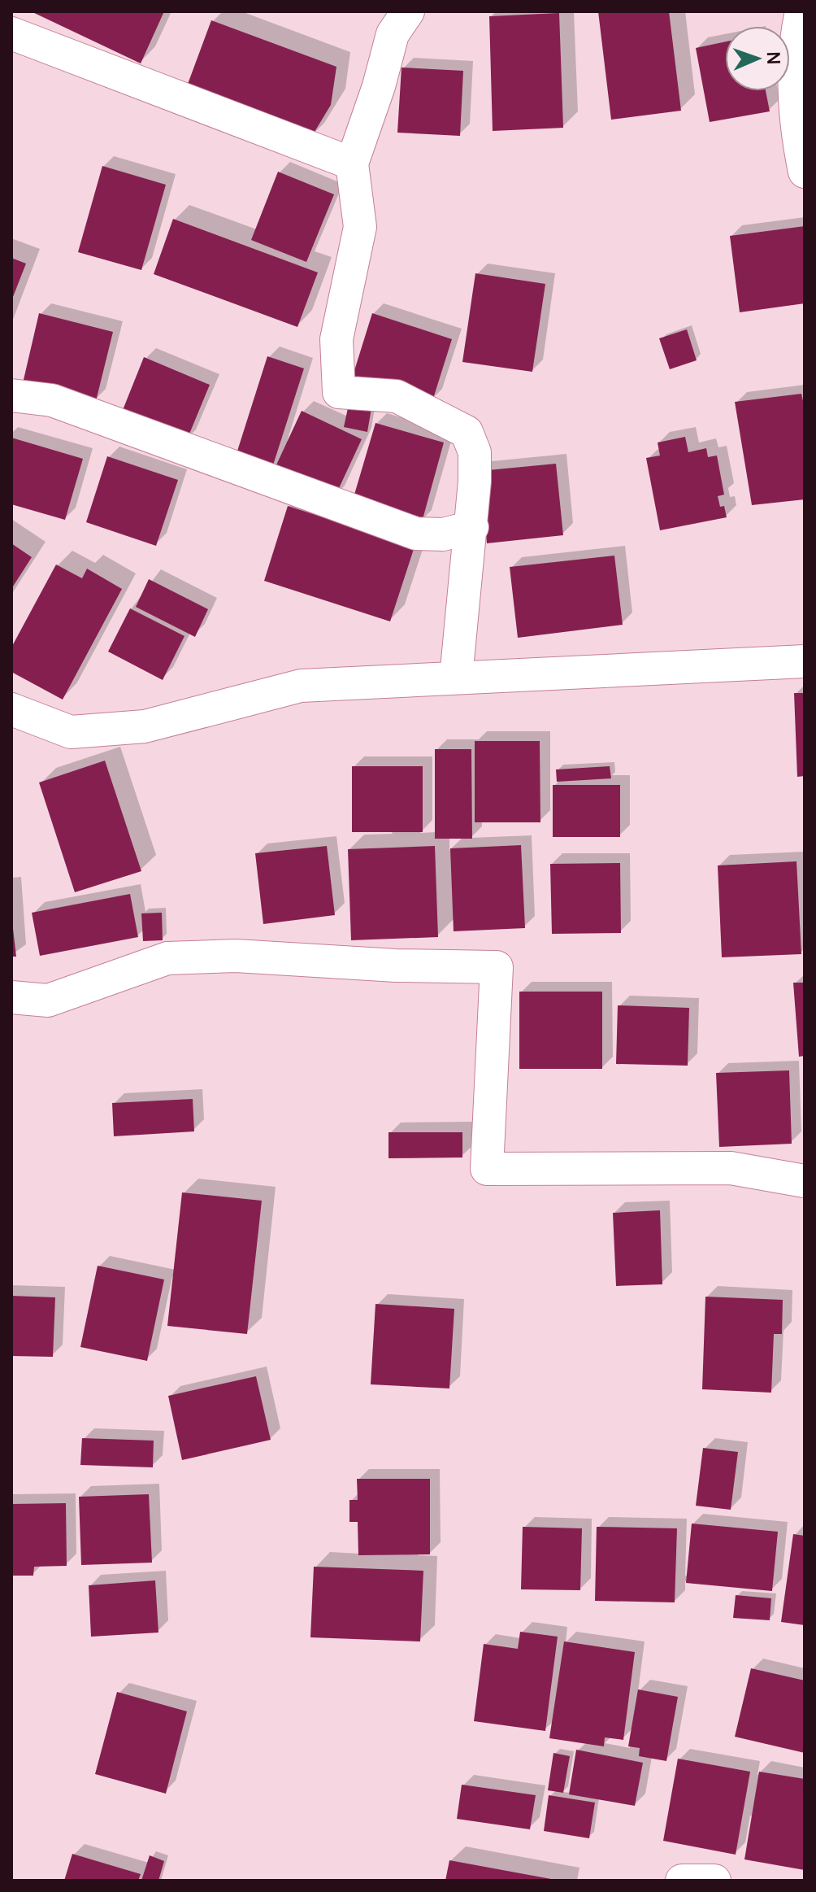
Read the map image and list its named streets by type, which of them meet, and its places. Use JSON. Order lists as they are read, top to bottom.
{
  "north": "right"
}
